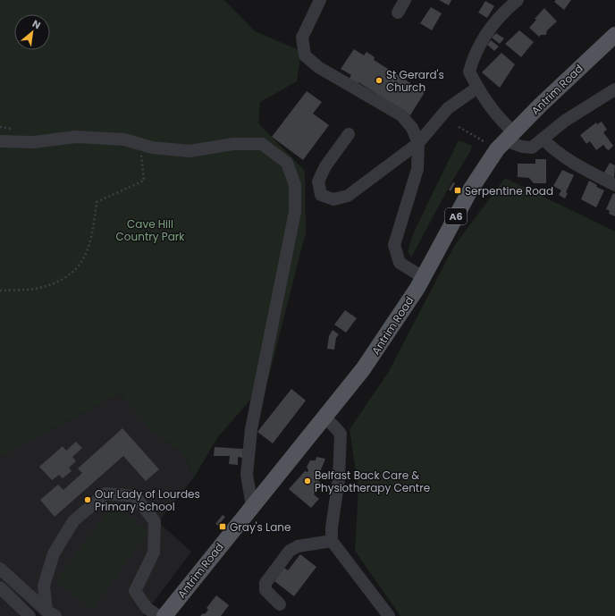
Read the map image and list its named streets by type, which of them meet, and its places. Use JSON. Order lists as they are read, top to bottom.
{
  "streets": {
    "main road": ["Antrim Road", "A6"]
  },
  "parks": ["Cave Hill Country Park"],
  "places": {
    "other": ["St Gerard's Church", "Belfast Back Care & Physiotherapy Centre", "Our Lady of Lourdes Primary School"],
    "transit": ["Serpentine Road", "Gray's Lane"]
  },
  "north": "top right"
}
